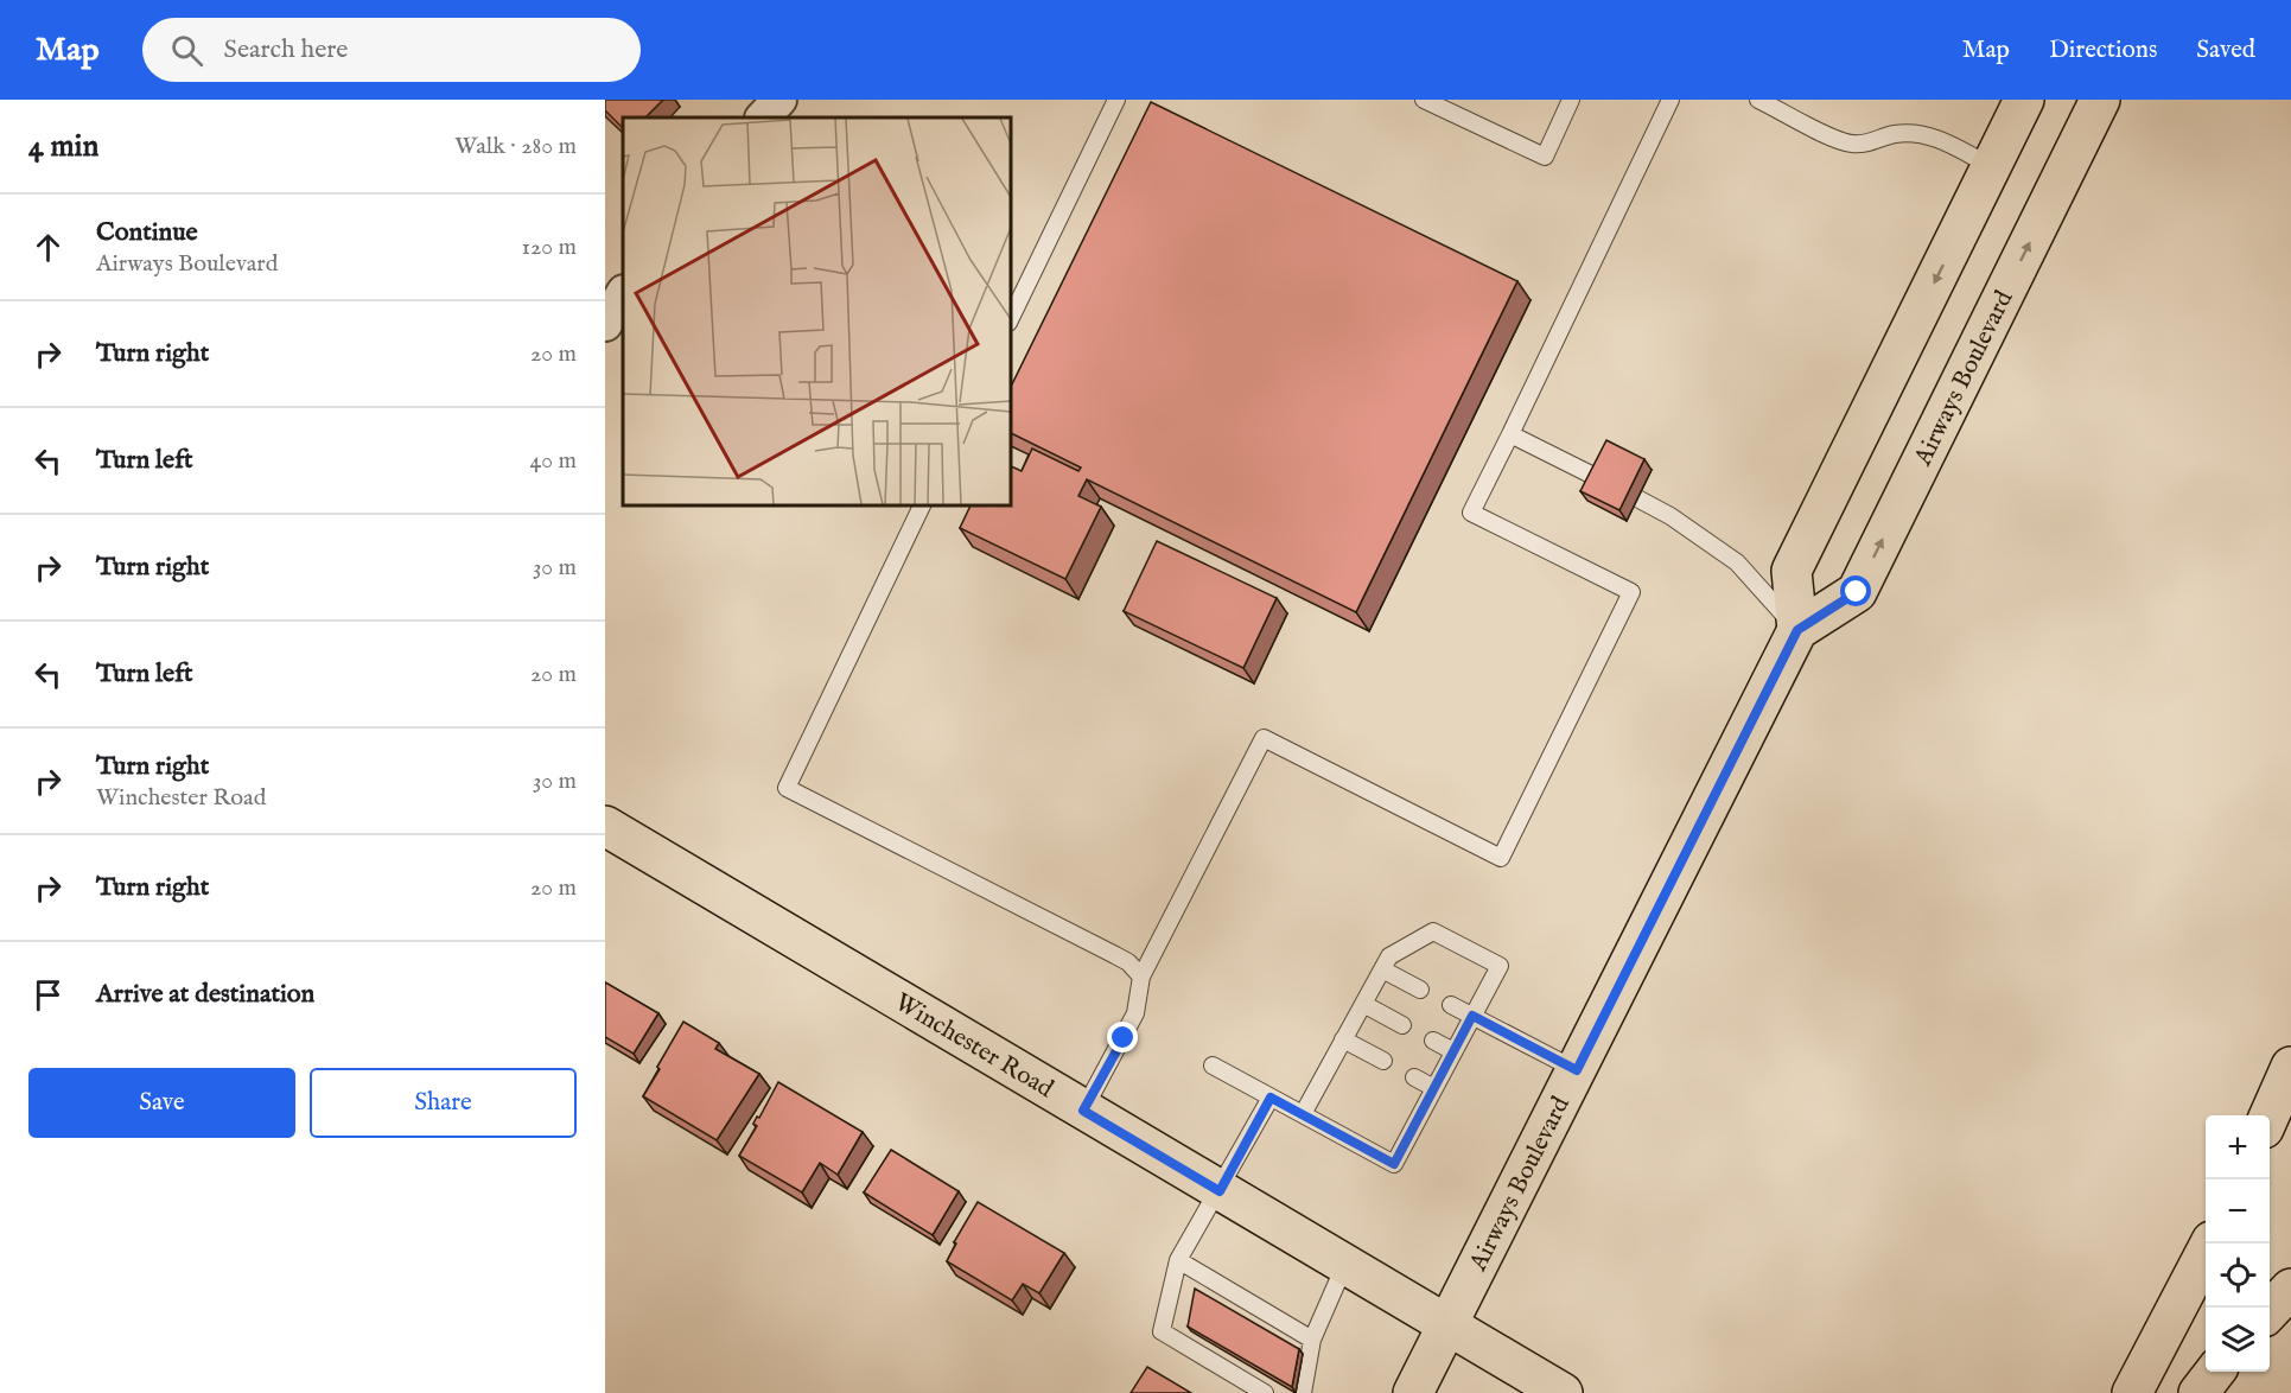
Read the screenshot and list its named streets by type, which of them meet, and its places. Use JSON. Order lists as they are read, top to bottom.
{
  "streets": {
    "main road": ["Airways Boulevard", "Winchester Road"]
  },
  "crossings": [
    ["Airways Boulevard", "Winchester Road"]
  ],
  "page": {
    "header": "Map",
    "search": "Search here",
    "nav": ["Map", "Directions", "Saved"],
    "heading": ["4 min", "Walk · 280 m"],
    "list": [
      ["Continue", "Airways Boulevard", "120 m"],
      ["Turn right", "20 m"],
      ["Turn left", "40 m"],
      ["Turn right", "30 m"],
      ["Turn left", "20 m"],
      ["Turn right", "Winchester Road", "30 m"],
      ["Turn right", "20 m"],
      "Arrive at destination"
    ],
    "buttons": ["Save", "Share"],
    "map_buttons": ["+", "−"]
  }
}
